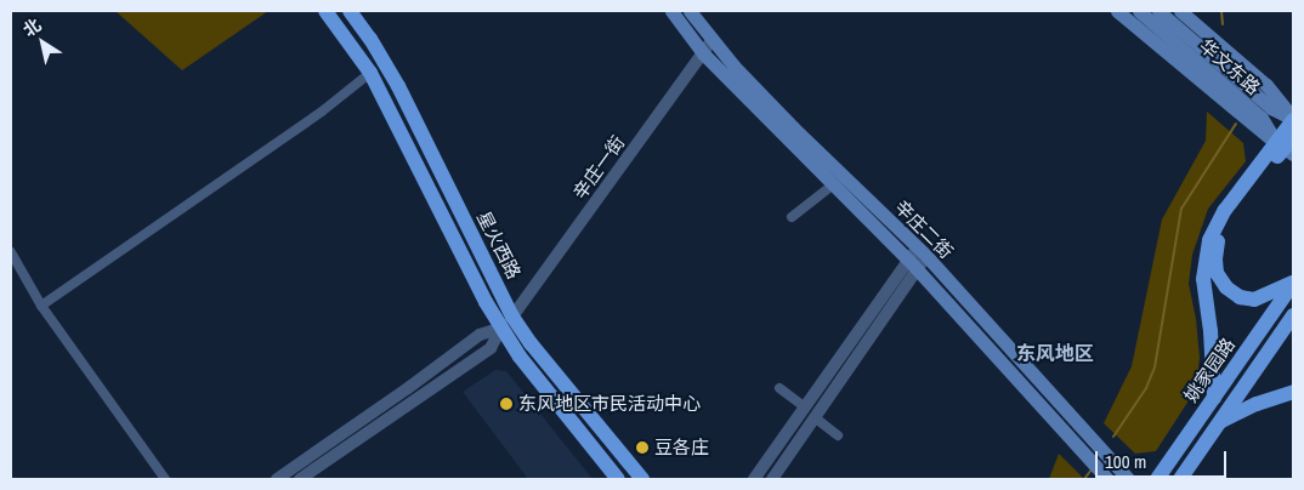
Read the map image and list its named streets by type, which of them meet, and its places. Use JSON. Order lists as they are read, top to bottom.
{
  "streets": {
    "main road": [
      "华文东路",
      "辛庄二街",
      "星火西路",
      "姚家园路"
    ],
    "street": ["辛庄一街"]
  },
  "crossings": [
    ["辛庄一街", "辛庄二街"],
    ["辛庄一街", "星火西路"]
  ],
  "districts": ["东风地区"],
  "places": ["东风地区市民活动中心", "豆各庄"],
  "scale_bar": "100 m",
  "north": "top left"
}
